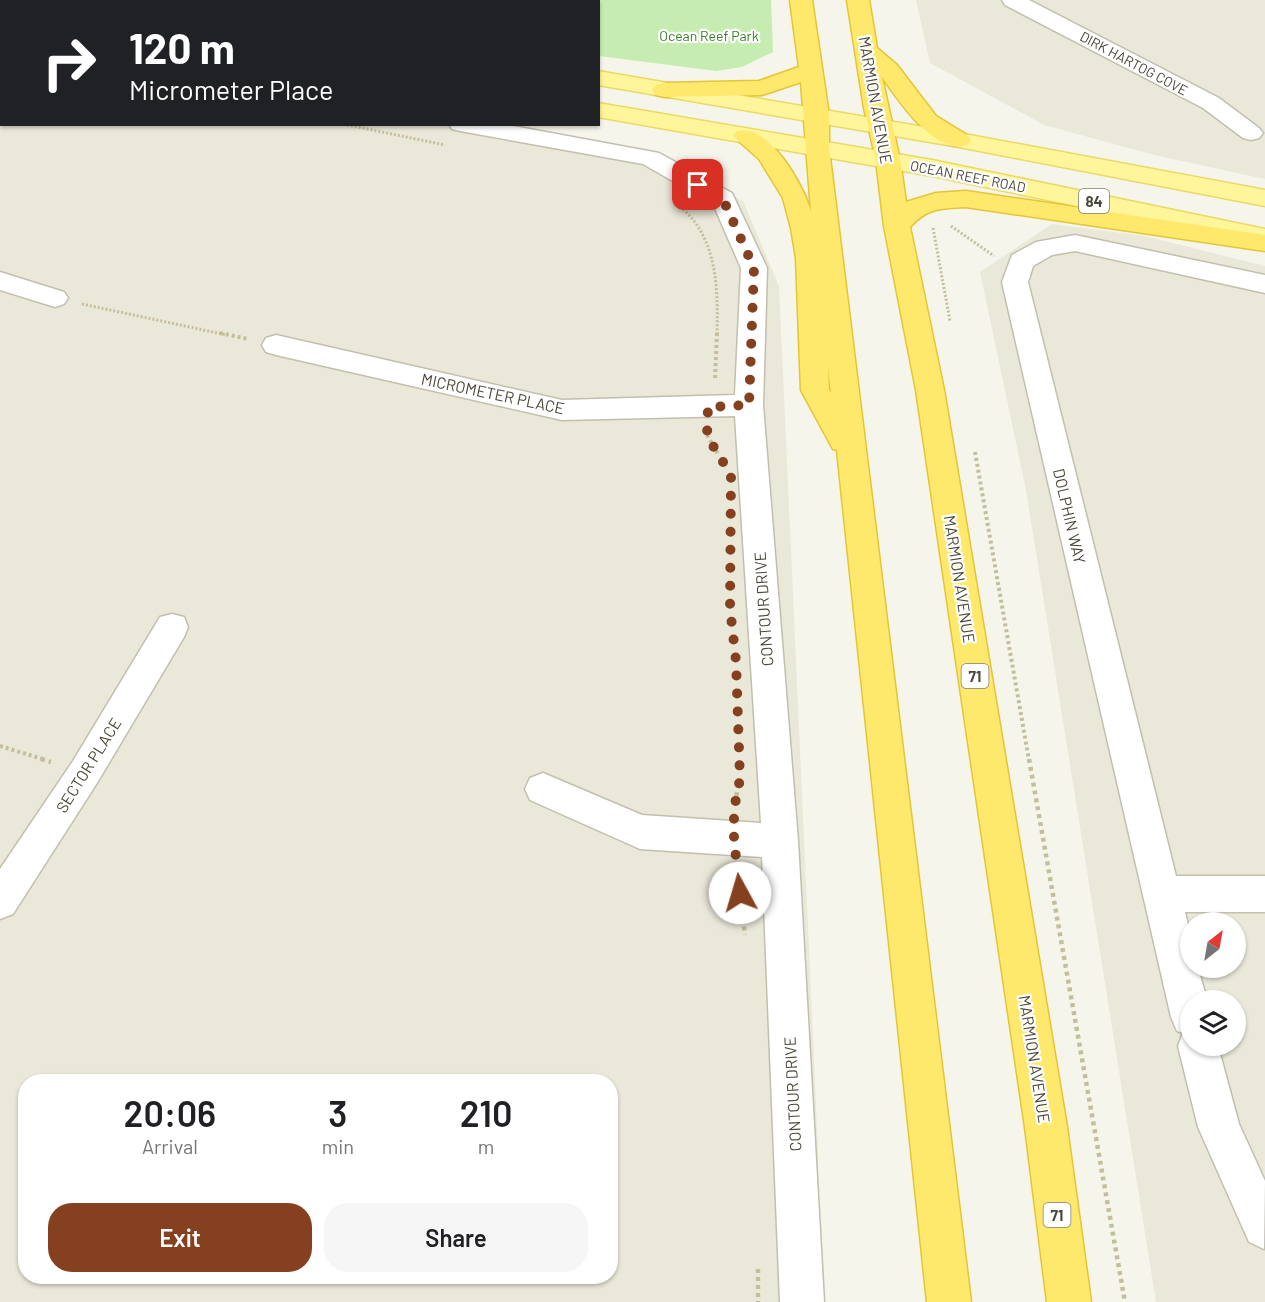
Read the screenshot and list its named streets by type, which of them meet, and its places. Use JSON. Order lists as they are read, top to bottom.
{
  "streets": {
    "highway": ["MARMION AVENUE", "71"],
    "main road": ["OCEAN REEF ROAD", "84"],
    "street": [
      "DIRK HARTOG COVE",
      "MICROMETER PLACE",
      "DOLPHIN WAY",
      "CONTOUR DRIVE",
      "SECTOR PLACE"
    ]
  },
  "crossings": [
    ["MARMION AVENUE", "OCEAN REEF ROAD"],
    ["MICROMETER PLACE", "CONTOUR DRIVE"]
  ],
  "parks": ["Ocean Reef Park"],
  "north": "top right",
  "page": {
    "turn": ["120 m", "Micrometer Place"],
    "eta": [
      "20:06",
      "Arrival",
      "3",
      "min",
      "210",
      "m"
    ],
    "buttons": ["Exit", "Share"]
  }
}
